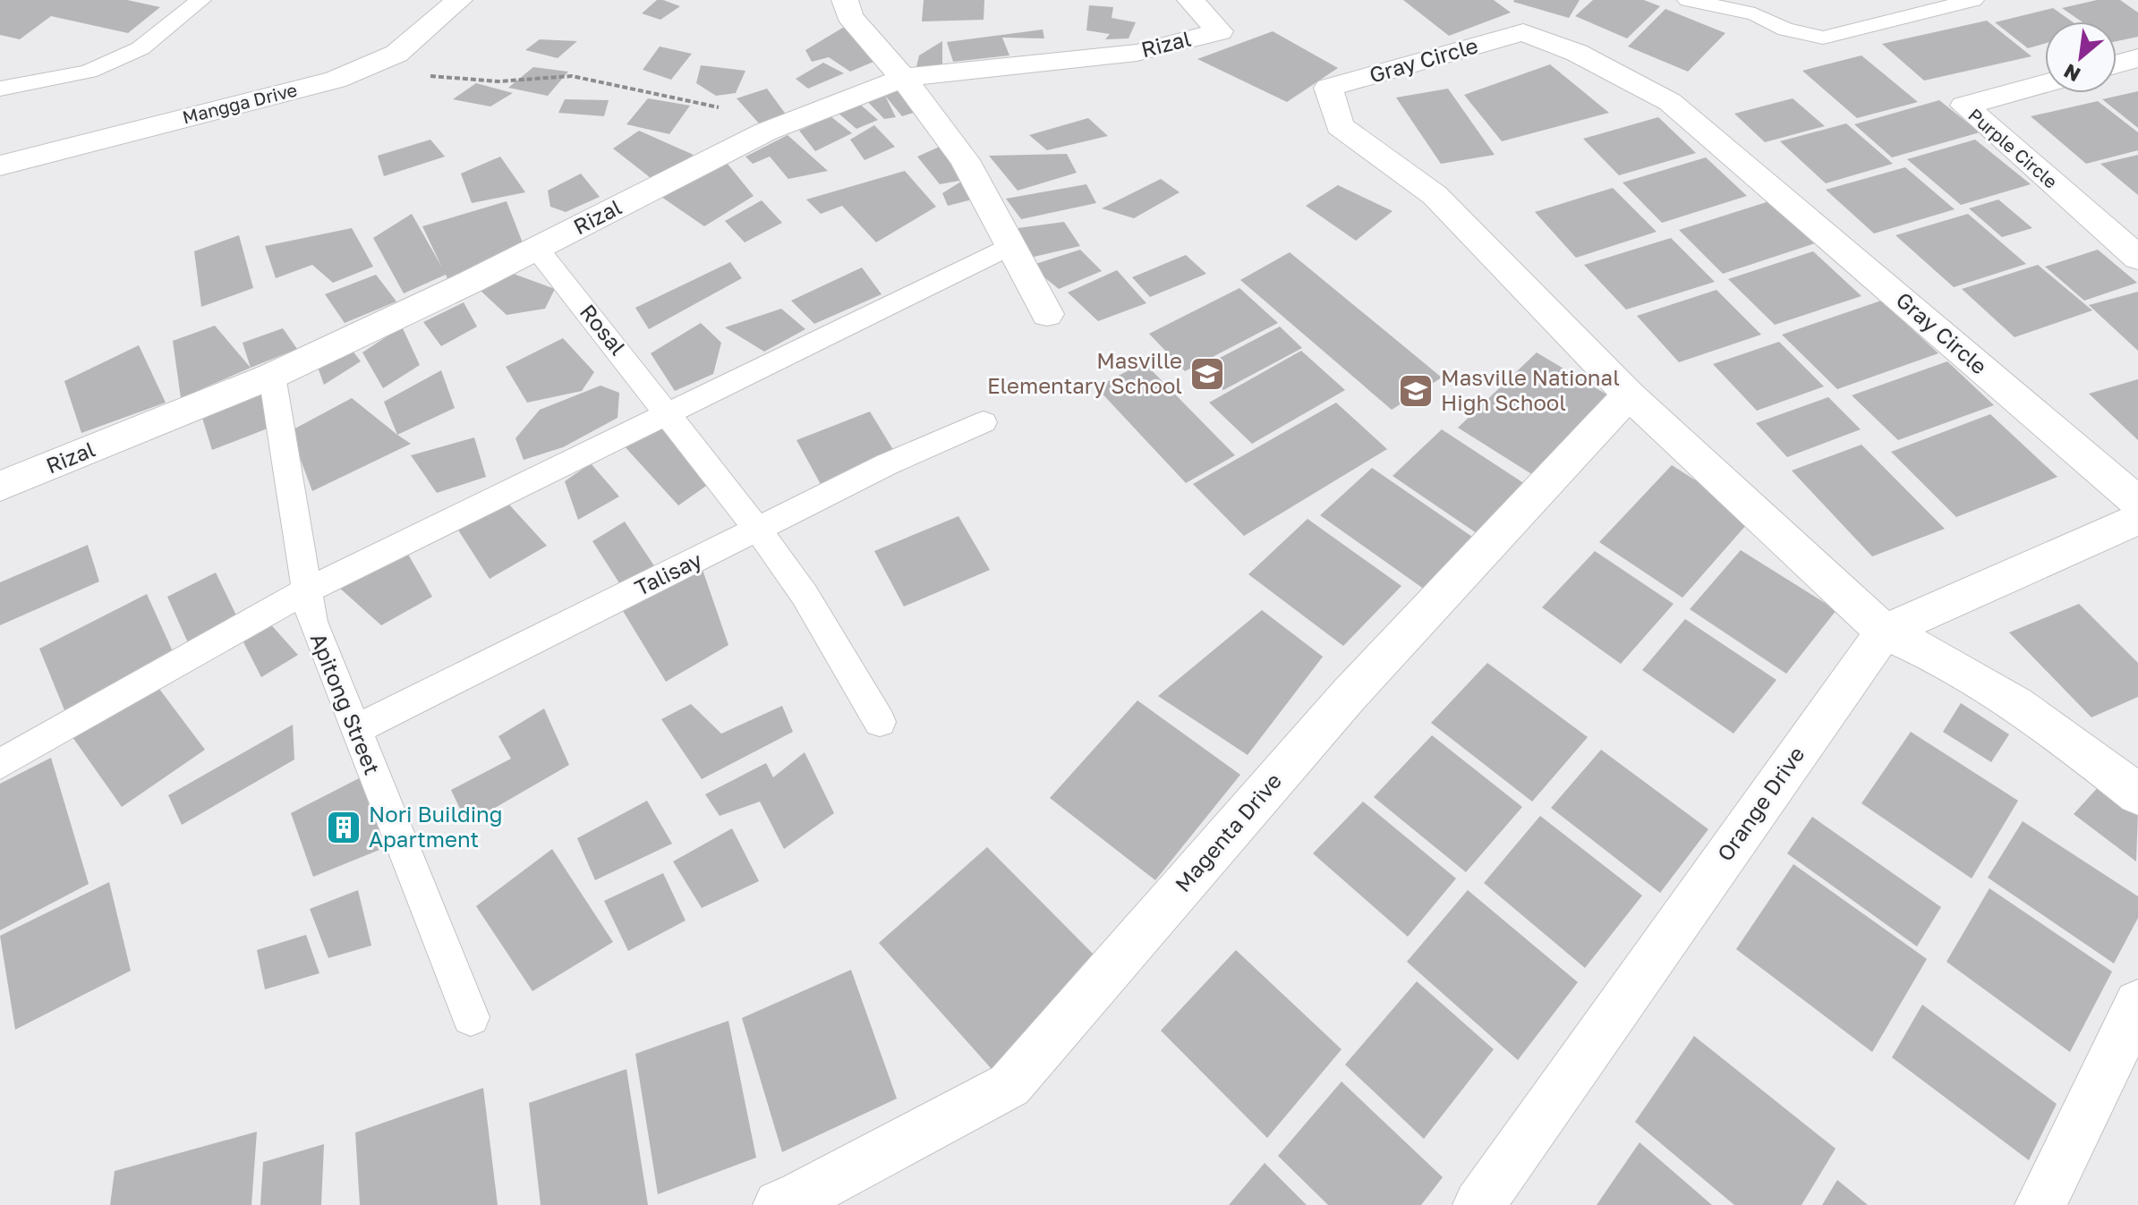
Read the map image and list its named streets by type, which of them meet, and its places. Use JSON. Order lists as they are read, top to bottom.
{
  "streets": {
    "street": [
      "Rizal",
      "Gray Circle",
      "Mangga Drive",
      "Purple Circle",
      "Orange Drive",
      "Magenta Drive"
    ],
    "lane": ["Rosal", "Talisay", "Apitong Street"]
  },
  "crossings": [
    ["Rizal", "Rosal"],
    ["Rizal", "Apitong Street"],
    ["Gray Circle", "Orange Drive"],
    ["Gray Circle", "Magenta Drive"],
    ["Rosal", "Talisay"],
    ["Talisay", "Apitong Street"]
  ],
  "places": {
    "school or university": ["Masville Elementary School", "Masville National High School"],
    "building": ["Nori Building Apartment"]
  },
  "north": "bottom left"
}
